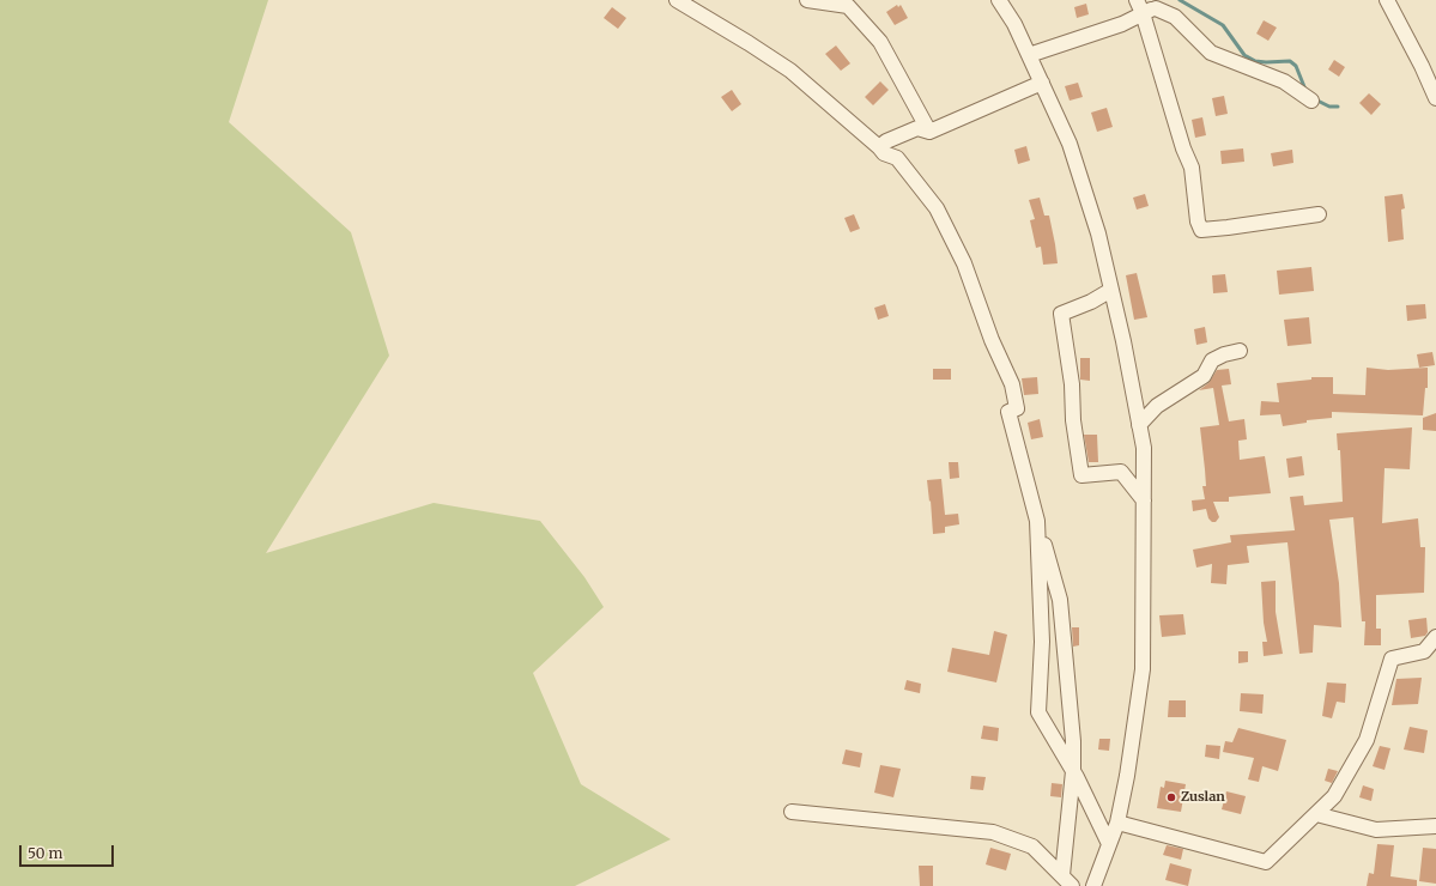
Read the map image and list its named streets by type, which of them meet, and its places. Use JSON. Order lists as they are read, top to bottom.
{
  "places": ["Zuslan"],
  "scale_bar": "50 m"
}
